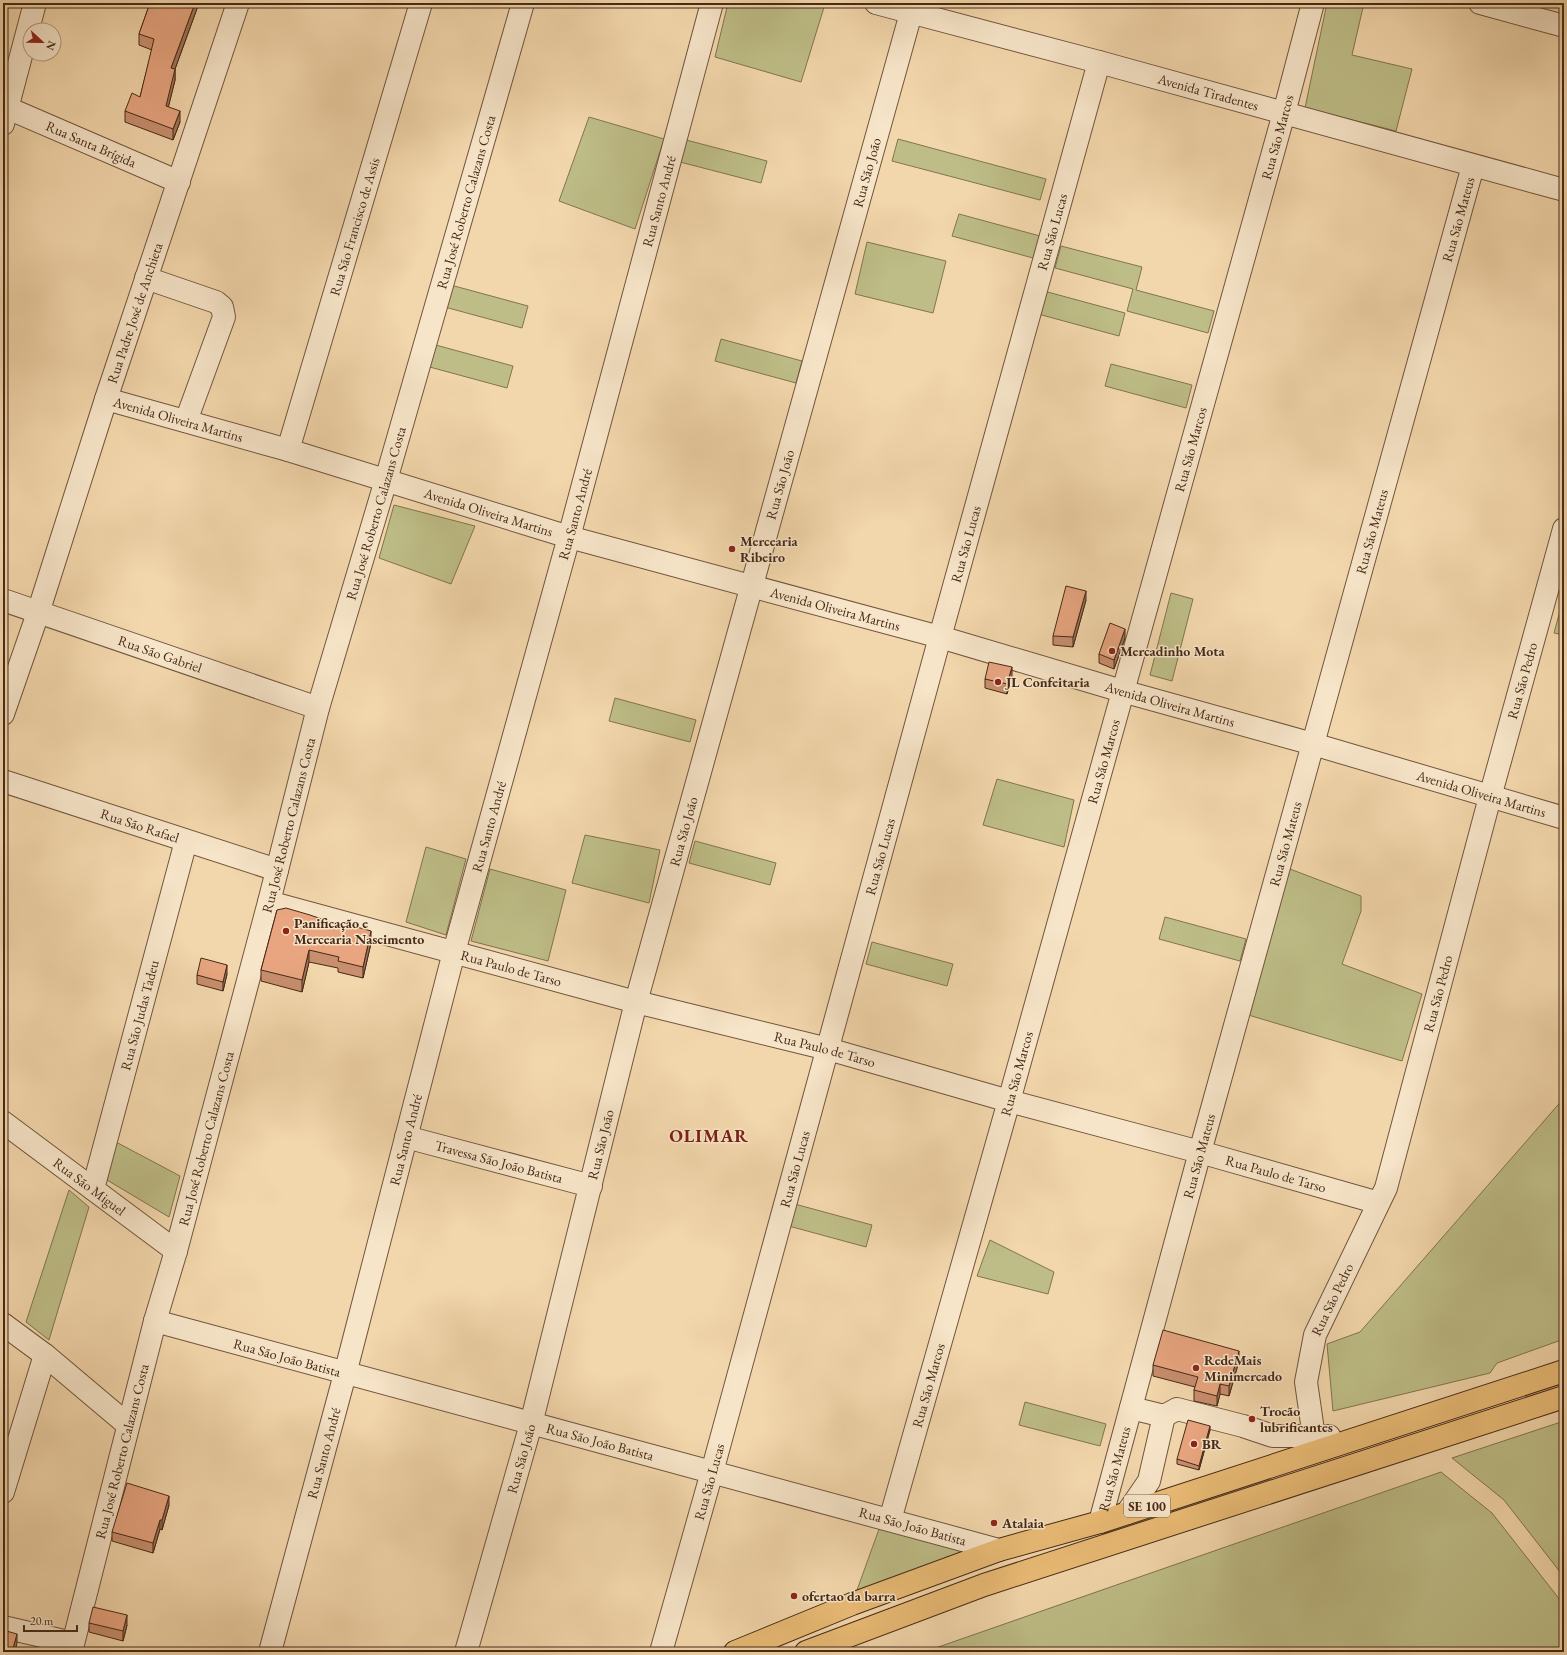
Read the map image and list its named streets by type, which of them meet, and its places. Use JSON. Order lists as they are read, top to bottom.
{
  "streets": {
    "main road": ["SE 100"],
    "street": [
      "Avenida Tiradentes",
      "Rua São Marcos",
      "Rua Santa Brígida",
      "Rua São João",
      "Rua José Roberto Calazans Costa",
      "Rua Santo André",
      "Rua São Mateus",
      "Rua São Francisco de Assis",
      "Rua São Lucas",
      "Rua Padre José de Anchieta",
      "Avenida Oliveira Martins",
      "Rua São Gabriel",
      "Rua São Pedro",
      "Rua São Rafael",
      "Rua Paulo de Tarso",
      "Rua São Judas Tadeu",
      "Travessa São João Batista",
      "Rua São Miguel",
      "Rua São João Batista"
    ]
  },
  "crossings": [
    ["Avenida Tiradentes", "Rua São Marcos"],
    ["Avenida Tiradentes", "Rua São João"],
    ["Avenida Tiradentes", "Rua São Mateus"],
    ["Avenida Tiradentes", "Rua São Lucas"],
    ["Rua São Marcos", "Avenida Oliveira Martins"],
    ["Rua São Marcos", "Rua Paulo de Tarso"],
    ["Rua São Marcos", "Rua São João Batista"],
    ["Rua Santa Brígida", "Rua Padre José de Anchieta"],
    ["Rua São João", "Avenida Oliveira Martins"],
    ["Rua São João", "Rua Paulo de Tarso"],
    ["Rua São João", "Travessa São João Batista"],
    ["Rua São João", "Rua São João Batista"],
    ["Rua José Roberto Calazans Costa", "Avenida Oliveira Martins"],
    ["Rua José Roberto Calazans Costa", "Rua São Gabriel"],
    ["Rua José Roberto Calazans Costa", "Rua São Rafael"],
    ["Rua José Roberto Calazans Costa", "Rua Paulo de Tarso"],
    ["Rua José Roberto Calazans Costa", "Rua São Miguel"],
    ["Rua José Roberto Calazans Costa", "Rua São João Batista"],
    ["Rua Santo André", "Avenida Oliveira Martins"],
    ["Rua Santo André", "Rua Paulo de Tarso"],
    ["Rua Santo André", "Travessa São João Batista"],
    ["Rua Santo André", "Rua São João Batista"],
    ["Rua São Mateus", "Avenida Oliveira Martins"],
    ["Rua São Mateus", "Rua Paulo de Tarso"],
    ["Rua São Mateus", "SE 100"],
    ["Rua São Francisco de Assis", "Avenida Oliveira Martins"],
    ["Rua São Lucas", "Avenida Oliveira Martins"],
    ["Rua São Lucas", "Rua Paulo de Tarso"],
    ["Rua São Lucas", "Rua São João Batista"],
    ["Rua Padre José de Anchieta", "Avenida Oliveira Martins"],
    ["Rua Padre José de Anchieta", "Rua São Gabriel"],
    ["Avenida Oliveira Martins", "Rua São Pedro"],
    ["Rua São Pedro", "Rua Paulo de Tarso"],
    ["Rua São Pedro", "SE 100"],
    ["Rua São Rafael", "Rua São Judas Tadeu"],
    ["Rua São Judas Tadeu", "Rua São Miguel"],
    ["Rua São João Batista", "SE 100"]
  ],
  "districts": ["OLIMAR"],
  "places": [
    "Mercearia Ribeiro",
    "Mercadinho Mota",
    "JL Confeitaria",
    "Panificação e Mercearia Nascimento",
    "RedeMais Minimercado",
    "Trocão lubrificantes",
    "BR",
    "Atalaia",
    "ofertao da barra"
  ],
  "scale_bar": "20 m",
  "north": "right"
}
